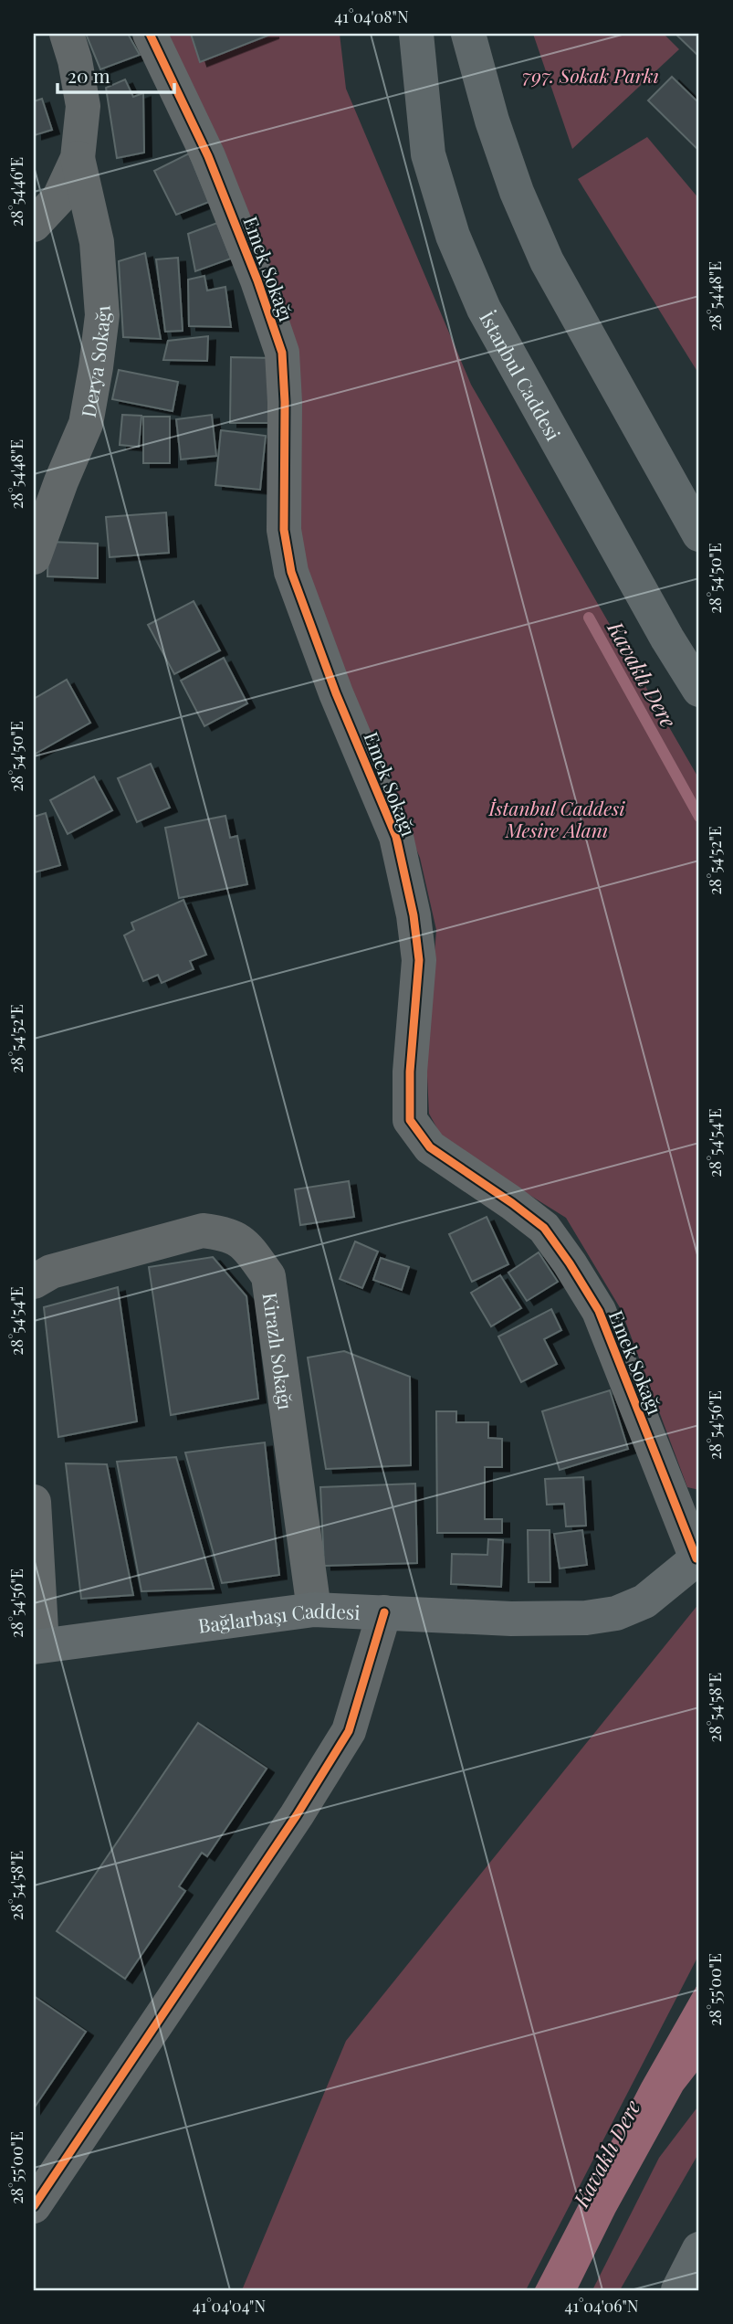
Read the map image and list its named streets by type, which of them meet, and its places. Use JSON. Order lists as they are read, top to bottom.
{
  "streets": {
    "main road": ["İstanbul Caddesi"],
    "street": [
      "Emek Sokağı",
      "Derya Sokağı",
      "Kirazlı Sokağı",
      "Bağlarbaşı Caddesi"
    ]
  },
  "crossings": [
    ["Emek Sokağı", "Bağlarbaşı Caddesi"],
    ["Kirazlı Sokağı", "Bağlarbaşı Caddesi"]
  ],
  "water": ["Kavaklı Dere"],
  "parks": ["797. Sokak Parkı", "İstanbul Caddesi Mesire Alanı"],
  "scale_bar": "20 m",
  "coordinates": [
    "41°04'08\"N",
    "28°54'46\"E",
    "28°54'48\"E",
    "28°54'50\"E",
    "28°54'52\"E",
    "28°54'54\"E",
    "28°54'56\"E",
    "28°54'58\"E",
    "28°55'00\"E",
    "41°04'04\"N",
    "41°04'06\"N"
  ]
}
